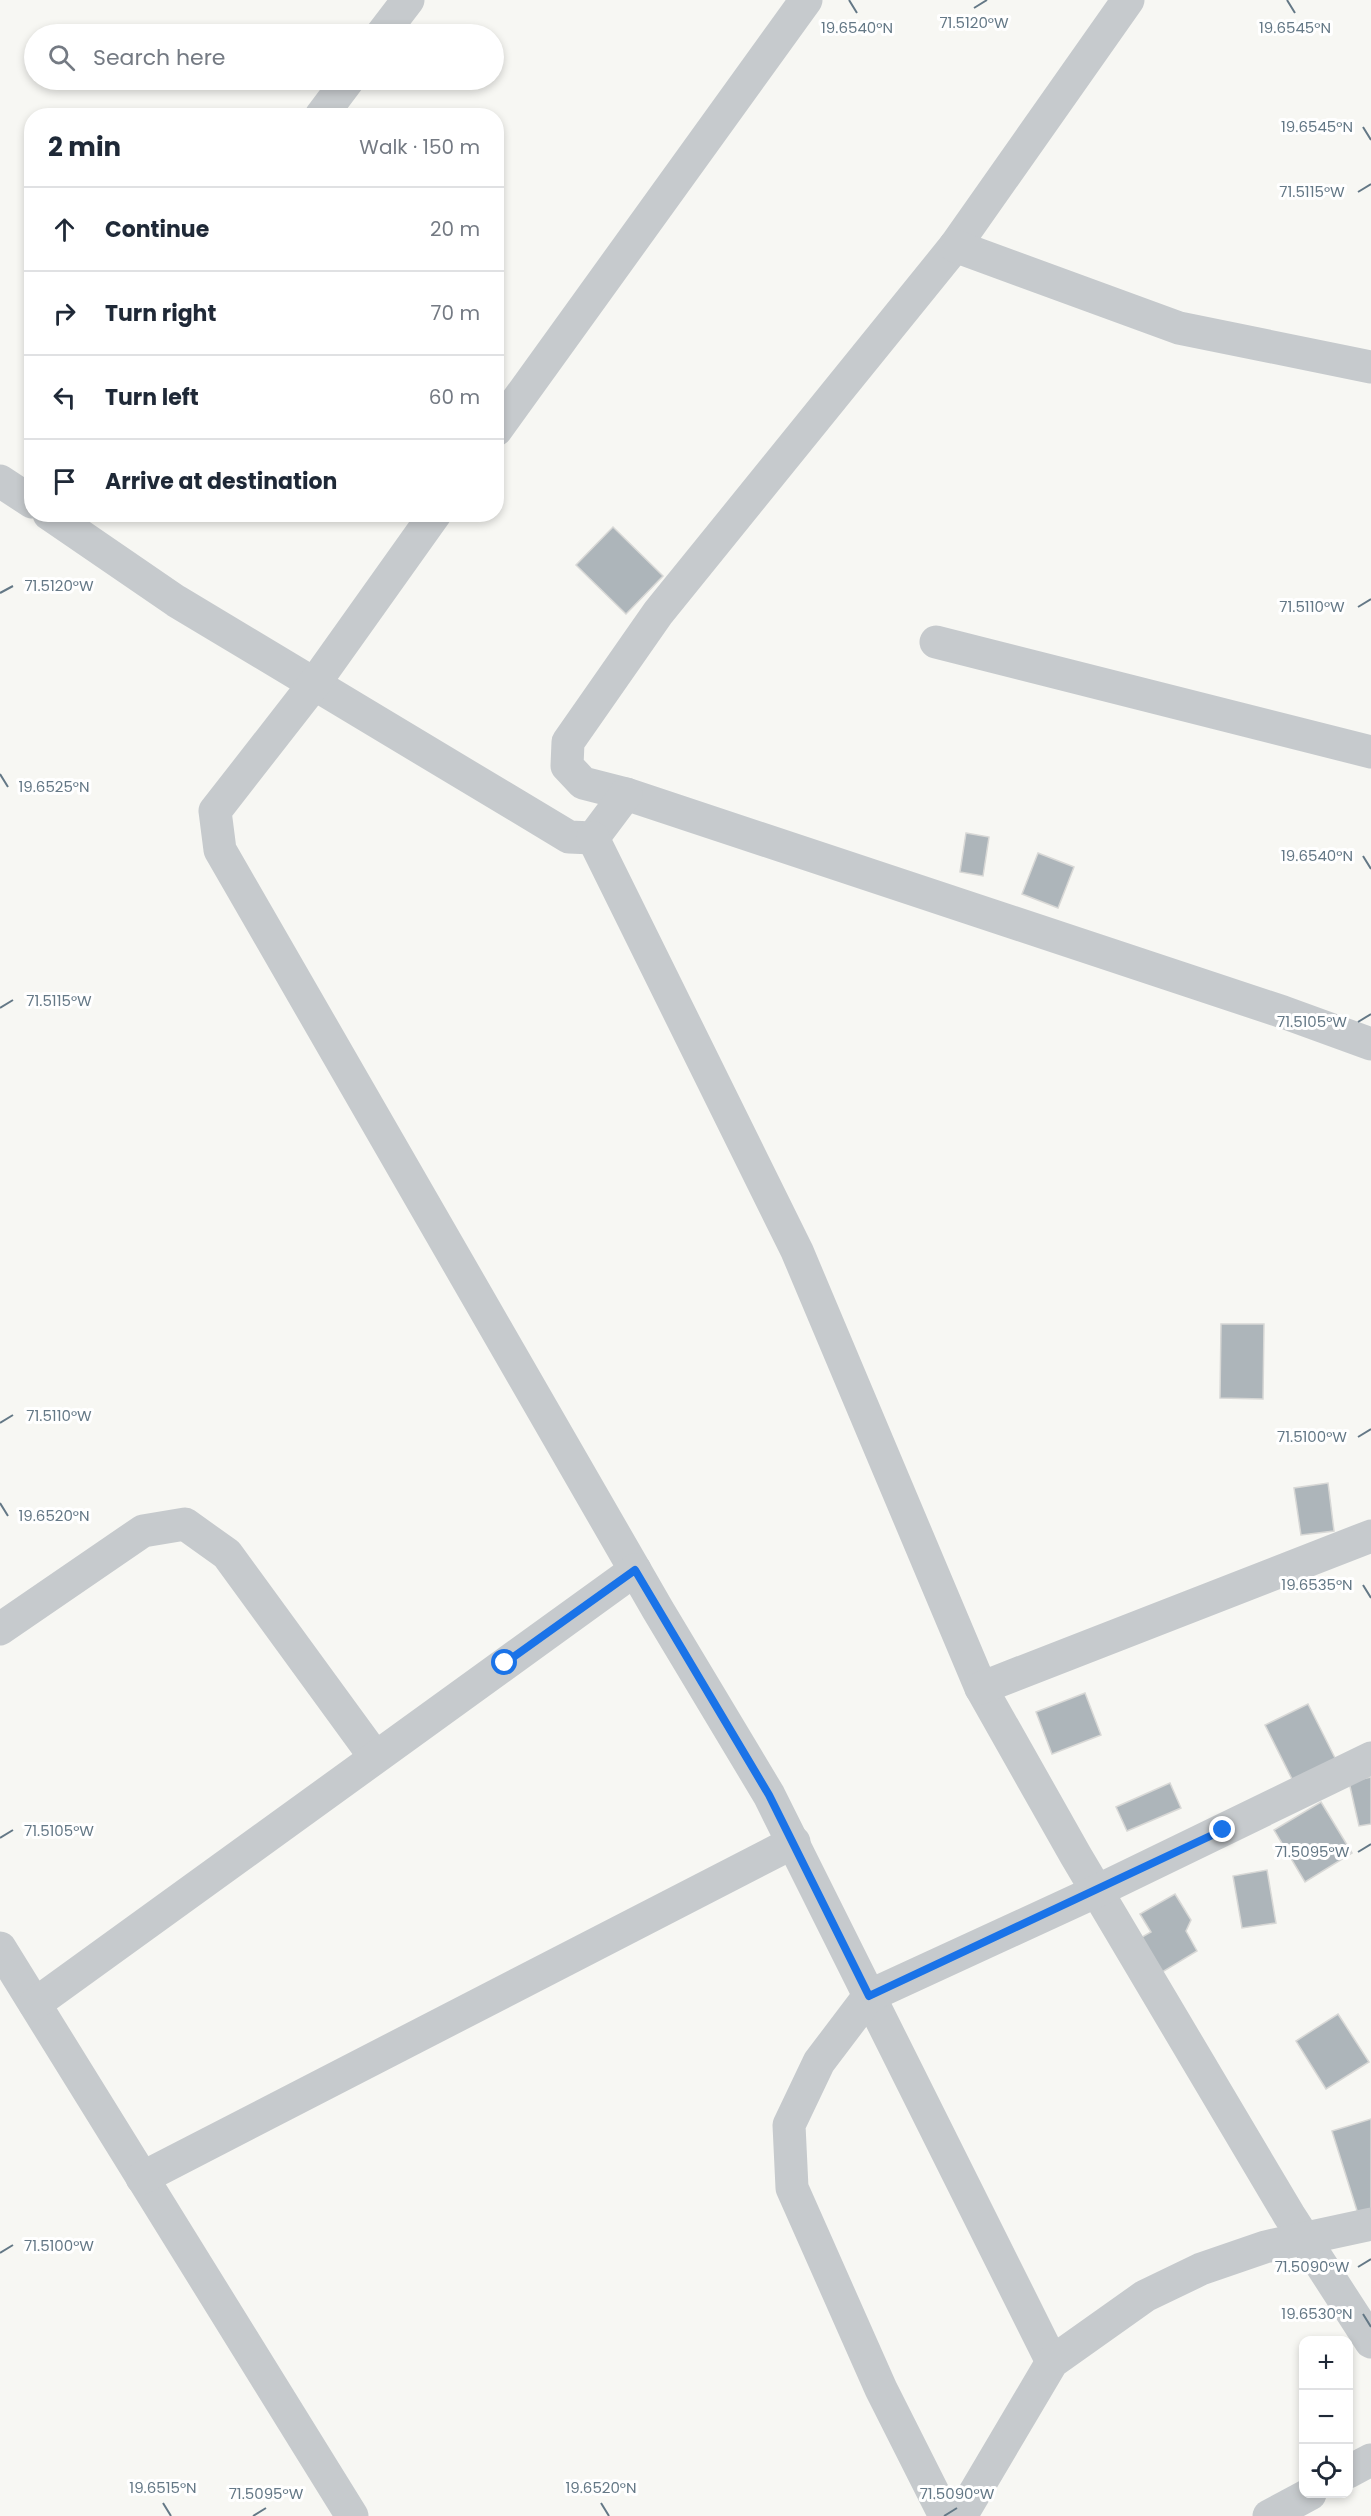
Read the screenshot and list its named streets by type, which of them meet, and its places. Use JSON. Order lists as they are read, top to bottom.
{
  "page": {
    "search": "Search here",
    "heading": ["2 min", "Walk · 150 m"],
    "list": [
      ["Continue", "20 m"],
      ["Turn right", "70 m"],
      ["Turn left", "60 m"],
      "Arrive at destination"
    ],
    "map_buttons": ["+", "−"]
  },
  "coordinates": [
    "71.5120°W",
    "19.6540°N",
    "19.6545°N",
    "71.5115°W",
    "71.5110°W",
    "19.6525°N",
    "71.5105°W",
    "71.5100°W",
    "19.6520°N",
    "19.6535°N",
    "71.5095°W",
    "71.5090°W",
    "19.6530°N",
    "19.6515°N"
  ]
}
